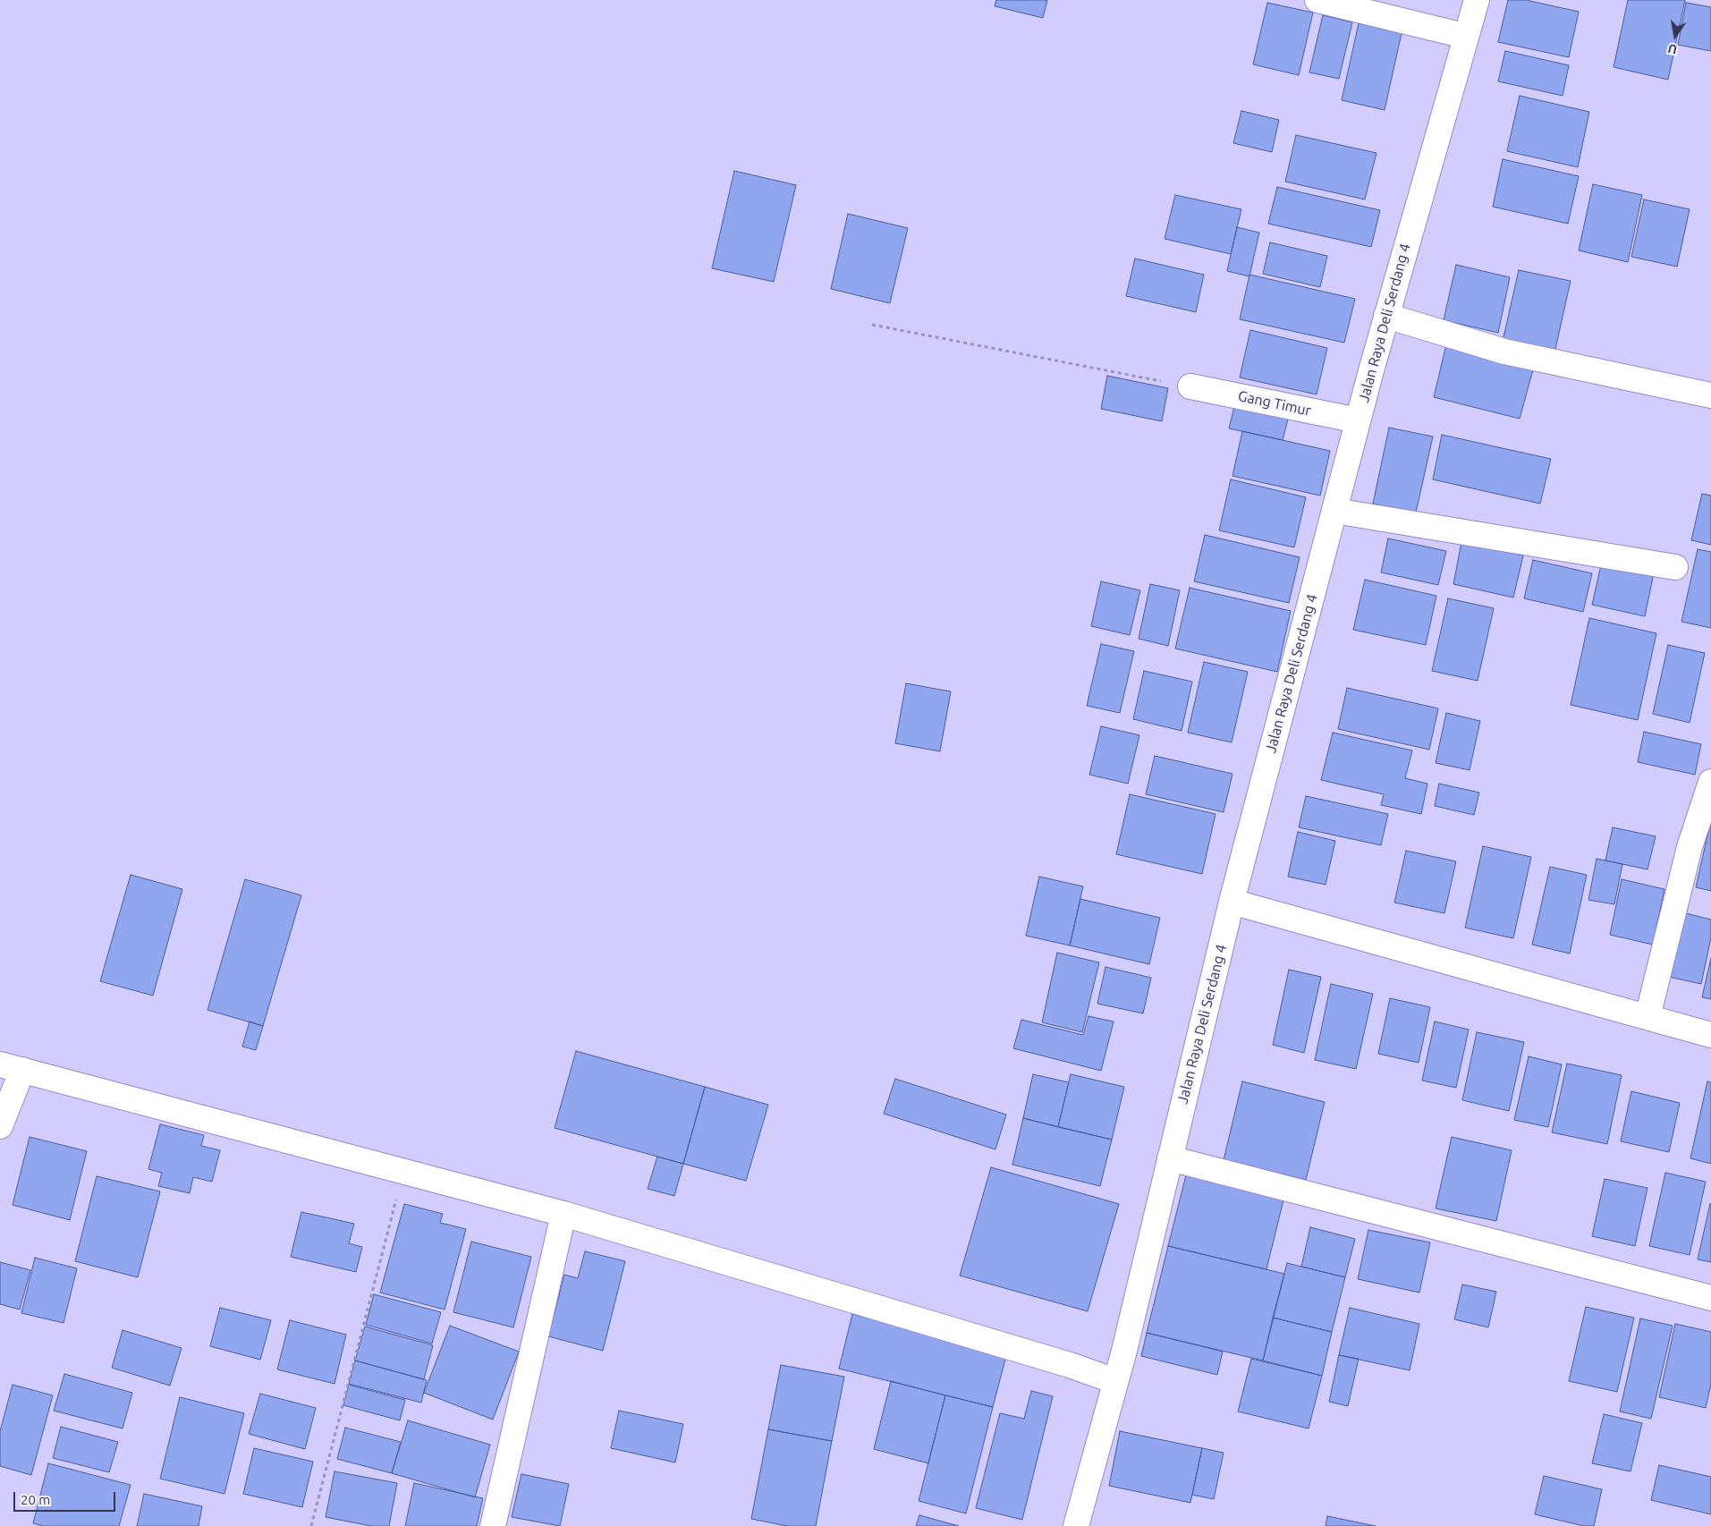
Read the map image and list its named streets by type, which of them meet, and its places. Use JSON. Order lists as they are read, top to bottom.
{
  "streets": {
    "street": ["Jalan Raya Deli Serdang 4", "Gang Timur"]
  },
  "crossings": [
    ["Jalan Raya Deli Serdang 4", "Gang Timur"]
  ],
  "scale_bar": "20 m",
  "north": "bottom"
}
